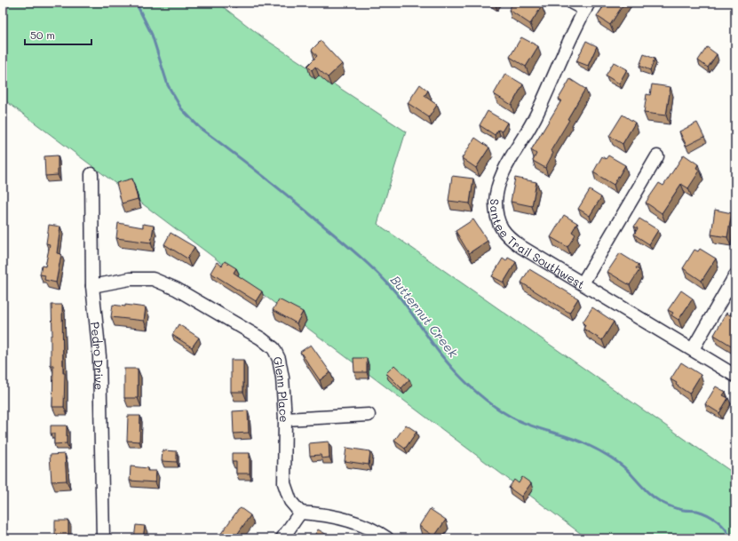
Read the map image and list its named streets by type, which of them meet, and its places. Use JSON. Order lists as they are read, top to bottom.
{
  "streets": {
    "street": ["Santee Trail Southwest", "Pedro Drive", "Glenn Place"]
  },
  "crossings": [
    ["Pedro Drive", "Glenn Place"]
  ],
  "water": ["Butternut Creek"],
  "scale_bar": "50 m"
}
